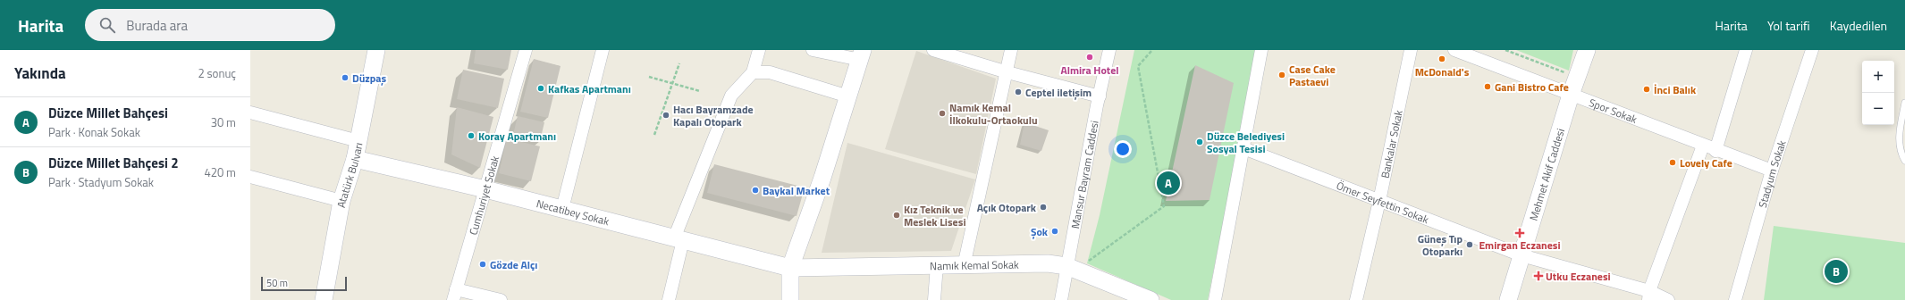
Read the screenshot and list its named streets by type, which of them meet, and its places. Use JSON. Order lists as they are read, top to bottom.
{
  "streets": {
    "street": [
      "Spor Sokak",
      "Bankalar Sokak",
      "Stadyum Sokak",
      "Atatürk Bulvarı",
      "Mansur Bayram Caddesi",
      "Mehmet Akif Caddesi",
      "Cumhuriyet Sokak",
      "Ömer Seyfettin Sokak",
      "Necatibey Sokak",
      "Namık Kemal Sokak"
    ]
  },
  "crossings": [
    ["Spor Sokak", "Stadyum Sokak"],
    ["Spor Sokak", "Mehmet Akif Caddesi"],
    ["Bankalar Sokak", "Ömer Seyfettin Sokak"],
    ["Atatürk Bulvarı", "Necatibey Sokak"],
    ["Mansur Bayram Caddesi", "Namık Kemal Sokak"],
    ["Mehmet Akif Caddesi", "Ömer Seyfettin Sokak"],
    ["Cumhuriyet Sokak", "Necatibey Sokak"],
    ["Necatibey Sokak", "Namık Kemal Sokak"]
  ],
  "places": {
    "other": [
      "Almira Hotel",
      "McDonald's",
      "Case Cake Pastaevi",
      "Düzpaş",
      "Gani Bistro Cafe",
      "Kafkas Apartmanı",
      "İnci Balık",
      "Ceptel iletişim",
      "Namık Kemal İlkokulu-Ortaokulu",
      "Hacı Bayramzade Kapalı Otopark",
      "Koray Apartmanı",
      "Düzce Belediyesi Sosyal Tesisi",
      "Lovely Cafe",
      "Baykal Market",
      "Açık Otopark",
      "Kız Teknik ve Meslek Lisesi",
      "Şok",
      "Güneş Tıp Otoparkı",
      "Gözde Alçı"
    ],
    "health": ["Emirgan Eczanesi", "Utku Eczanesi"]
  },
  "scale_bar": "50 m",
  "page": {
    "header": "Harita",
    "search": "Burada ara",
    "nav": ["Harita", "Yol tarifi", "Kaydedilen"],
    "heading": ["Yakında", "2 sonuç"],
    "map_buttons": ["+", "−"],
    "list": [
      {
        "mark": "A",
        "name": "Düzce Millet Bahçesi",
        "note": "Park · Konak Sokak",
        "value": "30 m"
      },
      {
        "mark": "B",
        "name": "Düzce Millet Bahçesi 2",
        "note": "Park · Stadyum Sokak",
        "value": "420 m"
      }
    ],
    "pins": ["A", "B"],
    "scale": "50 m"
  }
}
